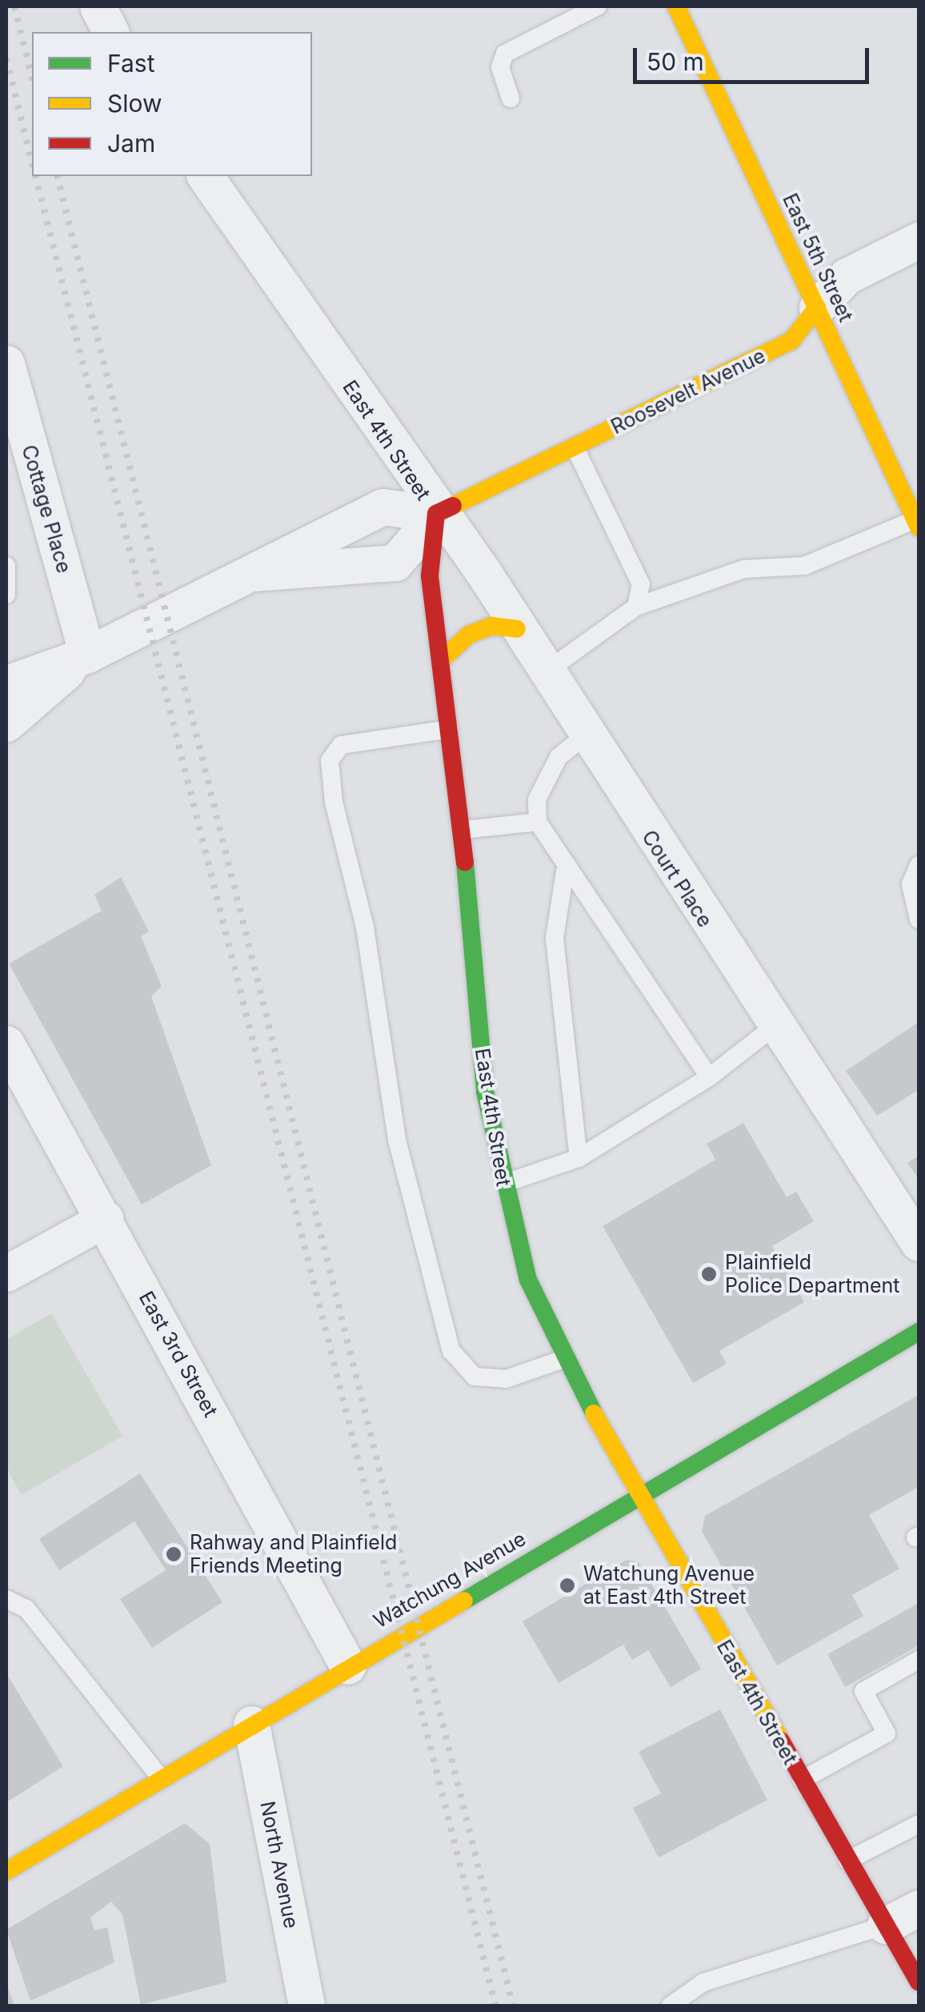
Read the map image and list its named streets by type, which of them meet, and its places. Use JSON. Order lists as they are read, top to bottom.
{
  "streets": {
    "main road": [
      "East 5th Street",
      "Roosevelt Avenue",
      "East 4th Street",
      "Watchung Avenue"
    ],
    "street": [
      "Cottage Place",
      "Court Place",
      "East 3rd Street",
      "North Avenue"
    ]
  },
  "crossings": [
    ["East 5th Street", "Roosevelt Avenue"],
    ["Roosevelt Avenue", "East 4th Street"],
    ["Roosevelt Avenue", "Cottage Place"],
    ["Roosevelt Avenue", "Court Place"],
    ["East 4th Street", "Court Place"],
    ["East 4th Street", "Watchung Avenue"],
    ["East 3rd Street", "Watchung Avenue"],
    ["Watchung Avenue", "North Avenue"]
  ],
  "places": ["Plainfield Police Department", "Rahway and Plainfield Friends Meeting", "Watchung Avenue at East 4th Street"],
  "legend": ["Fast", "Slow", "Jam"],
  "scale_bar": "50 m"
}
